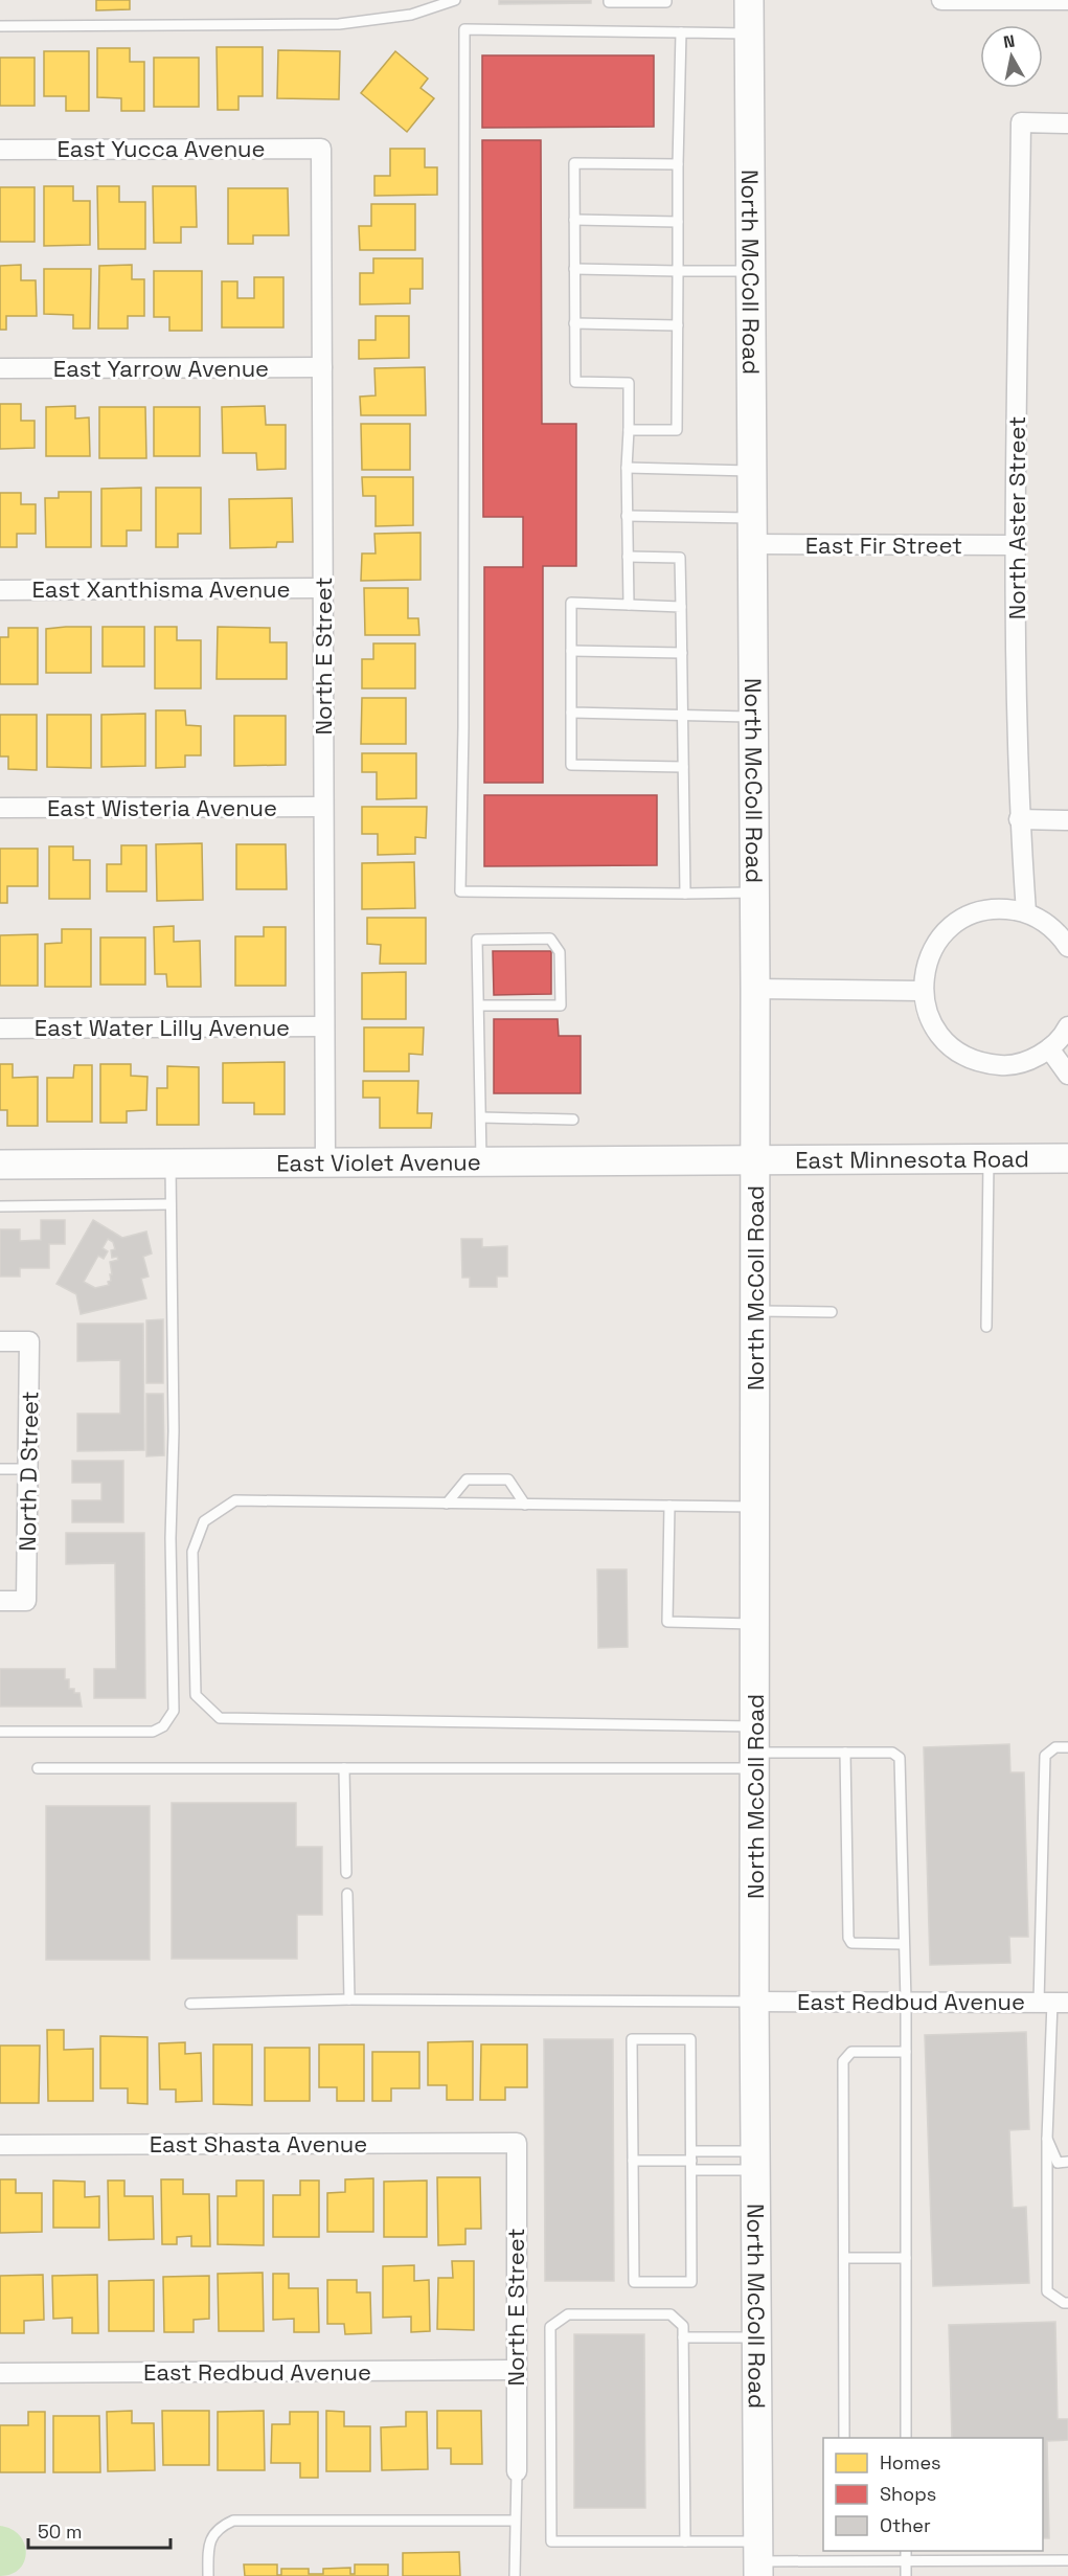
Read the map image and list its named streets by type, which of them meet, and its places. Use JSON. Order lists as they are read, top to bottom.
{
  "streets": {
    "main road": ["North McColl Road", "East Minnesota Road", "East Violet Avenue"],
    "street": [
      "East Yucca Avenue",
      "East Yarrow Avenue",
      "North Aster Street",
      "East Fir Street",
      "East Xanthisma Avenue",
      "North E Street",
      "East Wisteria Avenue",
      "East Water Lilly Avenue",
      "North D Street",
      "East Redbud Avenue",
      "East Shasta Avenue"
    ]
  },
  "crossings": [
    ["East Yucca Avenue", "North E Street"],
    ["North McColl Road", "East Fir Street"],
    ["North McColl Road", "East Minnesota Road"],
    ["North McColl Road", "East Violet Avenue"],
    ["North McColl Road", "East Redbud Avenue"],
    ["East Yarrow Avenue", "North E Street"],
    ["North Aster Street", "East Fir Street"],
    ["East Xanthisma Avenue", "North E Street"],
    ["North E Street", "East Wisteria Avenue"],
    ["North E Street", "East Water Lilly Avenue"],
    ["North E Street", "East Violet Avenue"],
    ["North E Street", "East Redbud Avenue"],
    ["North E Street", "East Shasta Avenue"],
    ["East Minnesota Road", "East Violet Avenue"]
  ],
  "legend": ["Homes", "Shops", "Other"],
  "scale_bar": "50 m",
  "north": "top"
}
